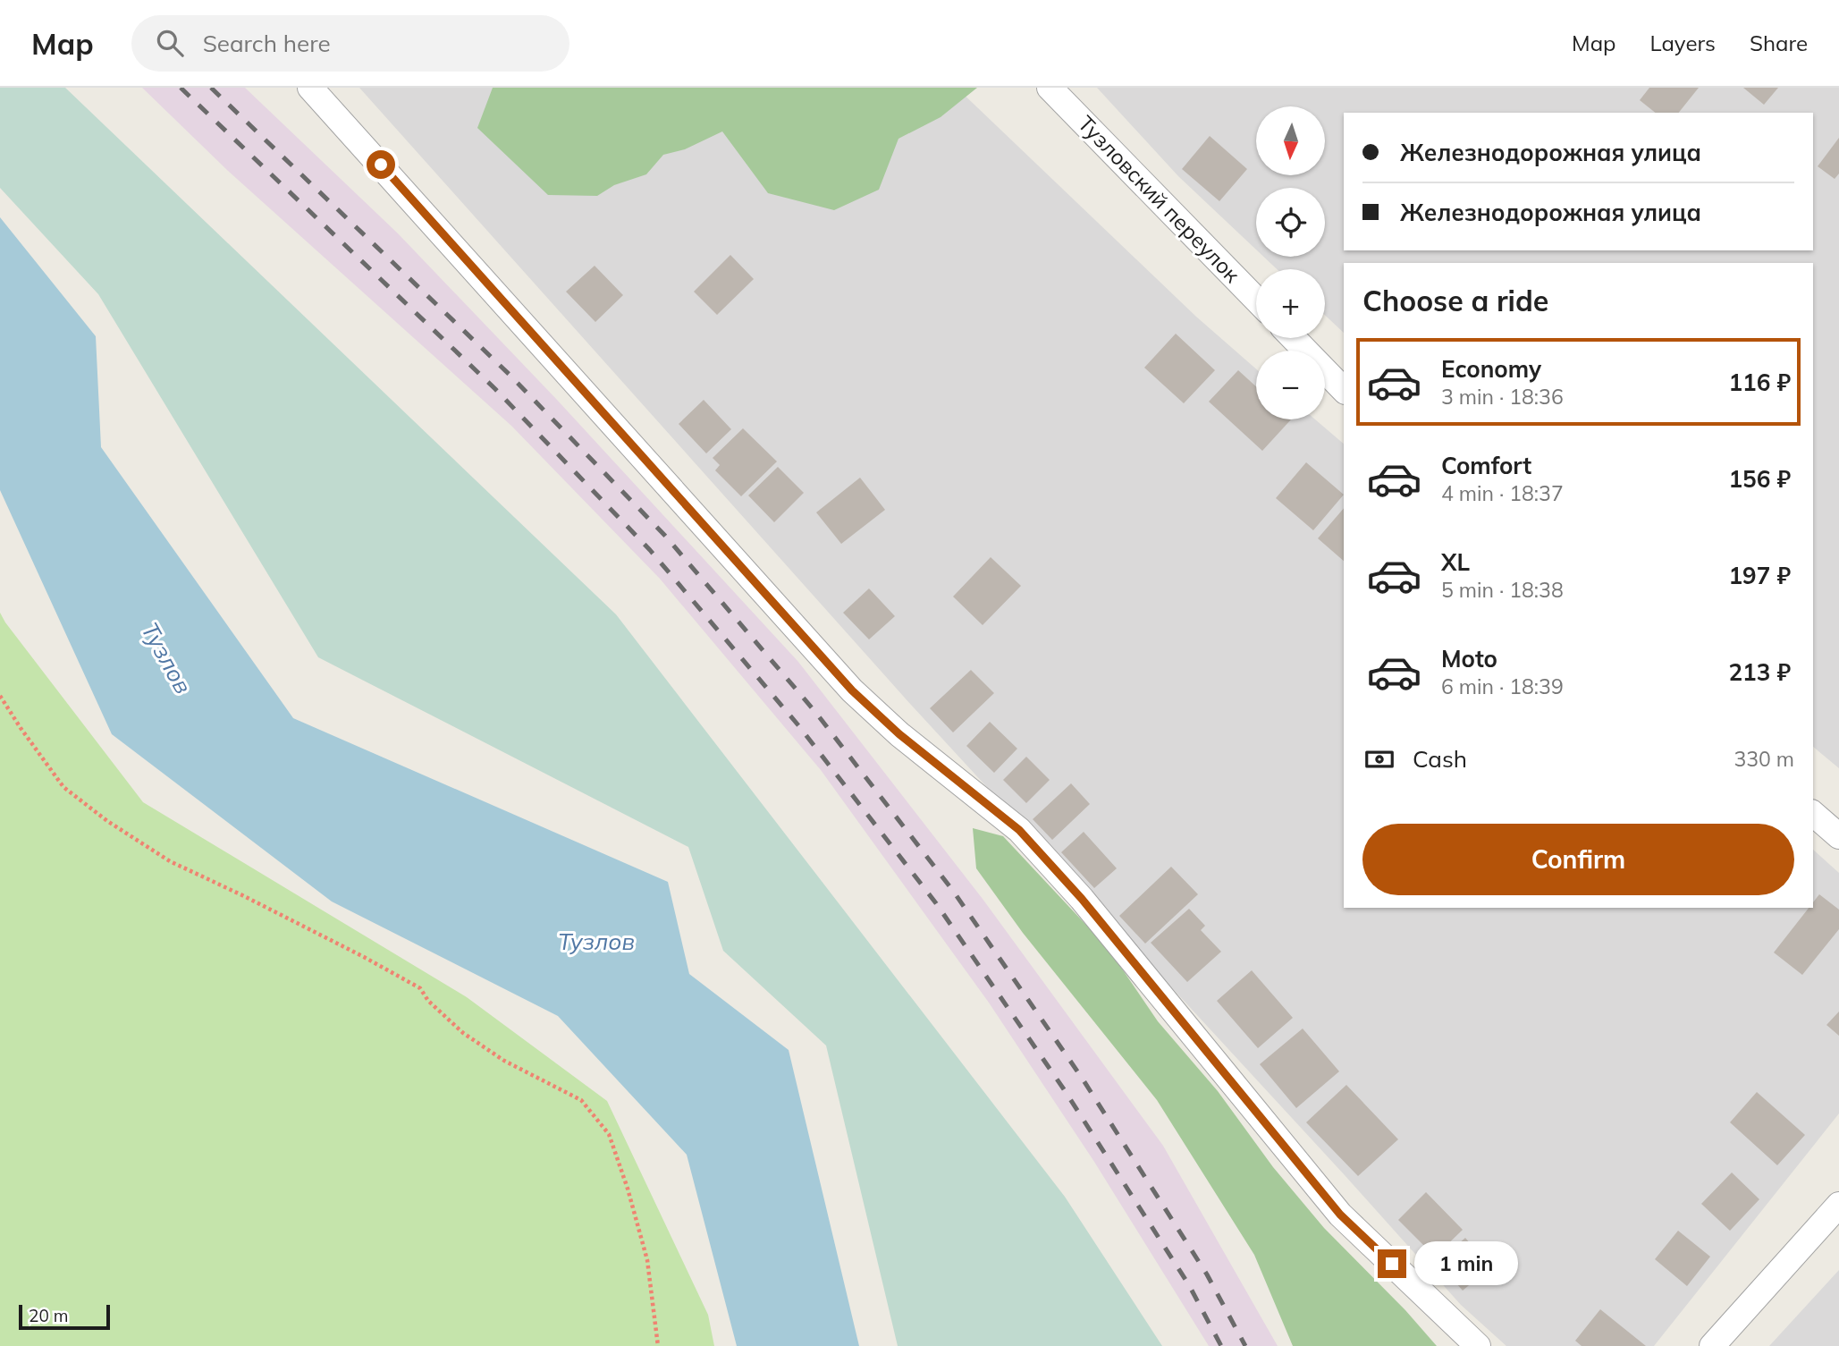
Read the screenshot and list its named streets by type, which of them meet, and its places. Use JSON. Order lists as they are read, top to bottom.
{
  "streets": {
    "street": ["Тузловский переулок"]
  },
  "water": ["Тузлов"],
  "scale_bar": "20 m",
  "north": "bottom",
  "page": {
    "header": "Map",
    "search": "Search here",
    "nav": ["Map", "Layers", "Share"],
    "map_buttons": ["+", "−"],
    "banner": ["Железнодорожная улица", "Железнодорожная улица"],
    "heading": "Choose a ride",
    "list": [
      {
        "name": "Economy",
        "note": "3 min · 18:36",
        "value": "116 ₽"
      },
      {
        "name": "Comfort",
        "note": "4 min · 18:37",
        "value": "156 ₽"
      },
      {
        "name": "XL",
        "note": "5 min · 18:38",
        "value": "197 ₽"
      },
      {
        "name": "Moto",
        "note": "6 min · 18:39",
        "value": "213 ₽"
      }
    ],
    "pay": ["Cash", "330 m"],
    "buttons": "Confirm",
    "bubble": "1 min",
    "scale": "20 m"
  }
}
